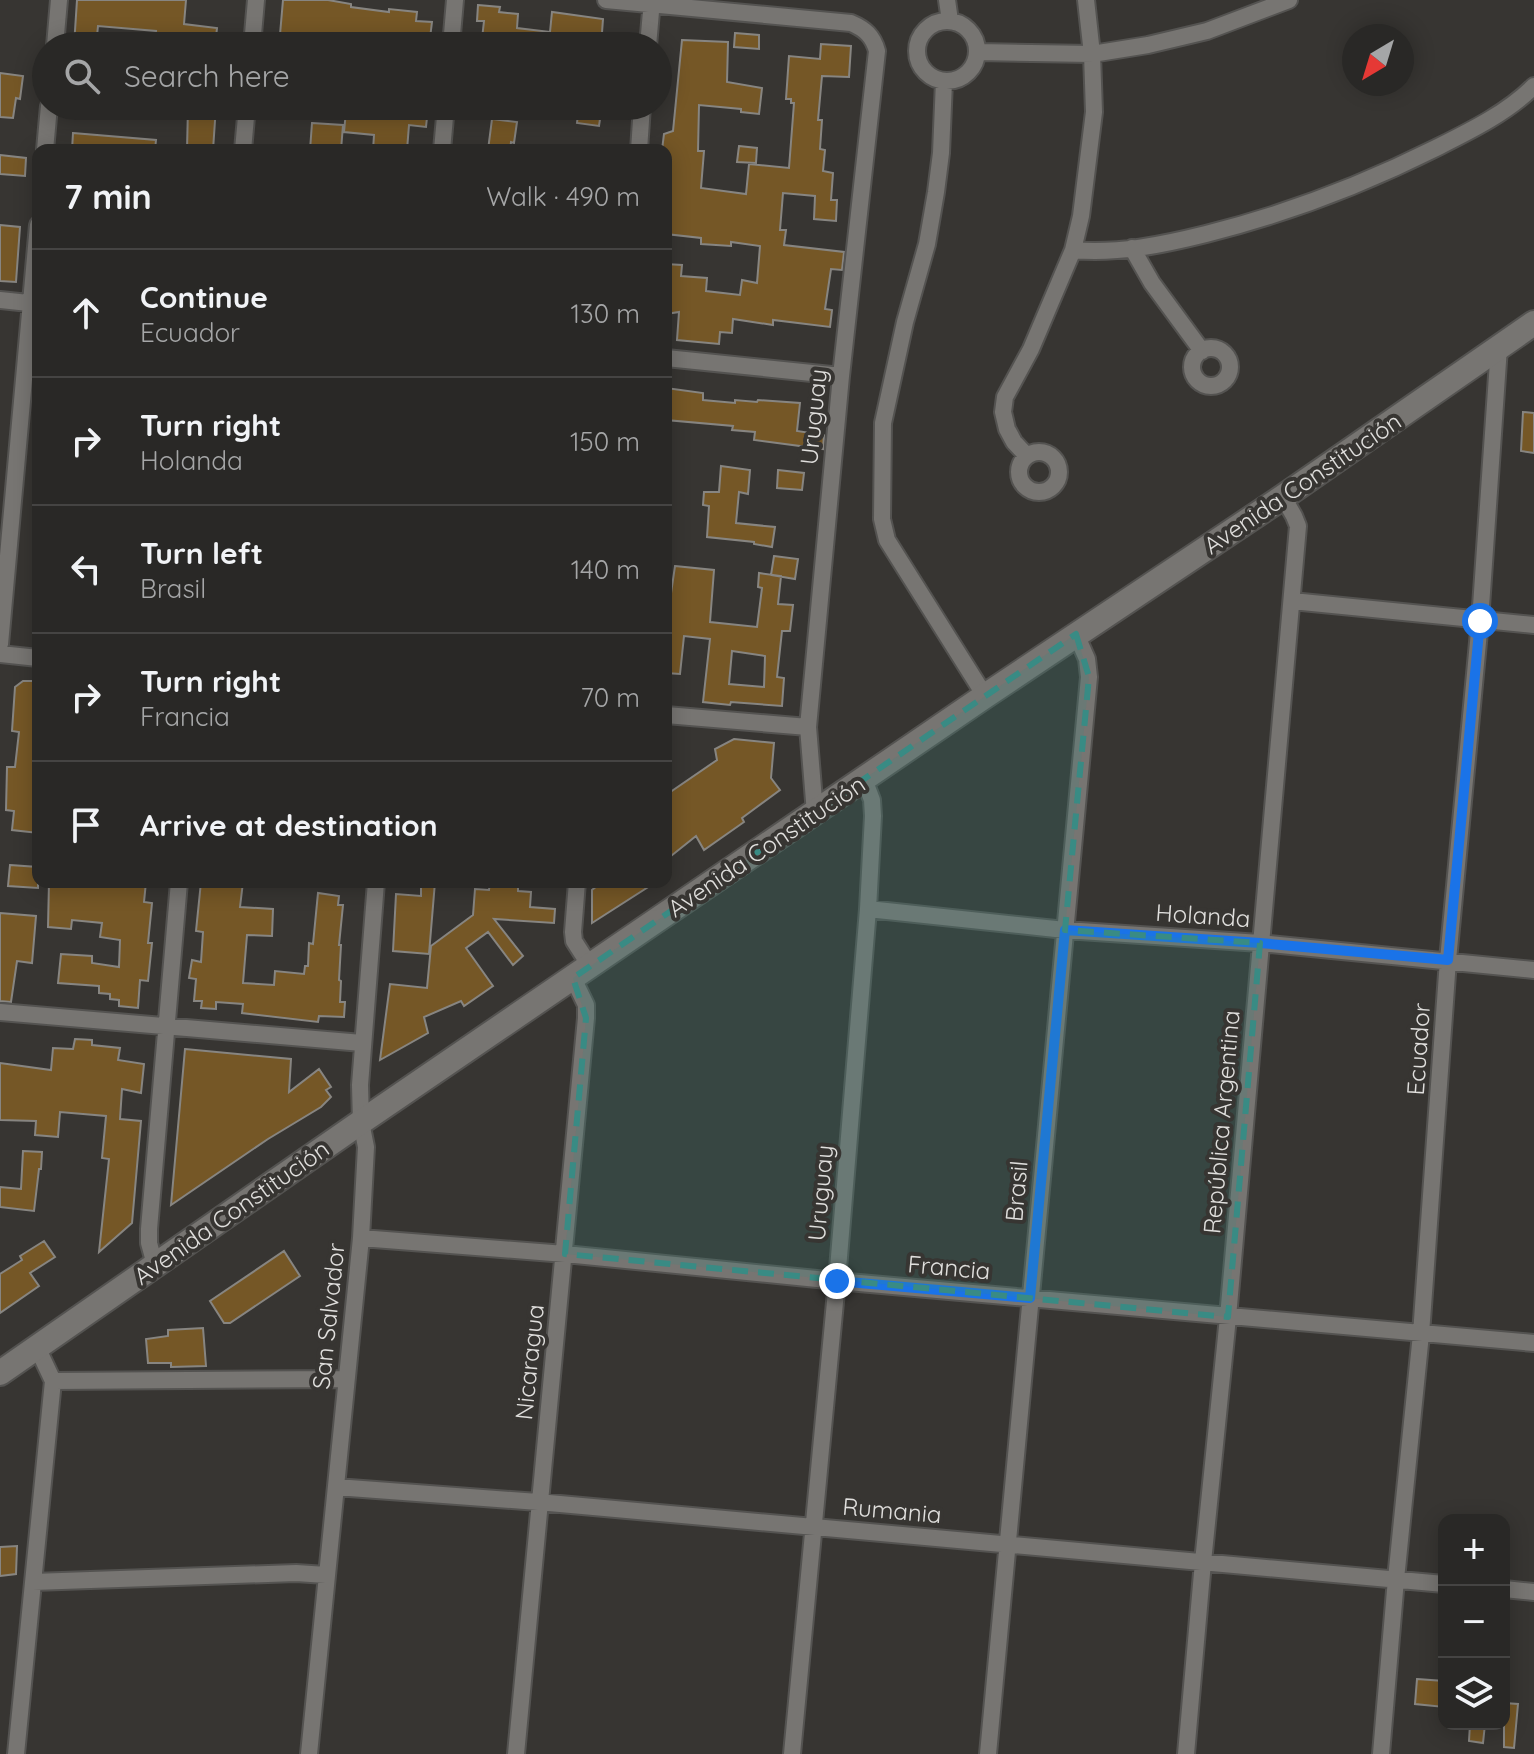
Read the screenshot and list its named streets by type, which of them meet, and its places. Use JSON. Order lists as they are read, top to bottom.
{
  "streets": {
    "main road": ["Avenida Constitución"],
    "street": [
      "Uruguay",
      "Holanda",
      "Ecuador",
      "República Argentina",
      "Brasil",
      "Francia",
      "San Salvador",
      "Nicaragua",
      "Rumania"
    ]
  },
  "crossings": [
    ["Uruguay", "Avenida Constitución"],
    ["Uruguay", "Holanda"],
    ["Uruguay", "Francia"],
    ["Uruguay", "Rumania"],
    ["Avenida Constitución", "Ecuador"],
    ["Avenida Constitución", "República Argentina"],
    ["Avenida Constitución", "Brasil"],
    ["Avenida Constitución", "San Salvador"],
    ["Avenida Constitución", "Nicaragua"],
    ["Holanda", "Ecuador"],
    ["Holanda", "República Argentina"],
    ["Holanda", "Brasil"],
    ["Ecuador", "Francia"],
    ["Ecuador", "Rumania"],
    ["República Argentina", "Francia"],
    ["República Argentina", "Rumania"],
    ["Brasil", "Francia"],
    ["Brasil", "Rumania"],
    ["Francia", "San Salvador"],
    ["Francia", "Nicaragua"],
    ["San Salvador", "Rumania"],
    ["Nicaragua", "Rumania"]
  ],
  "north": "bottom left",
  "page": {
    "search": "Search here",
    "heading": ["7 min", "Walk · 490 m"],
    "list": [
      ["Continue", "Ecuador", "130 m"],
      ["Turn right", "Holanda", "150 m"],
      ["Turn left", "Brasil", "140 m"],
      ["Turn right", "Francia", "70 m"],
      "Arrive at destination"
    ],
    "map_buttons": ["+", "−"]
  }
}
